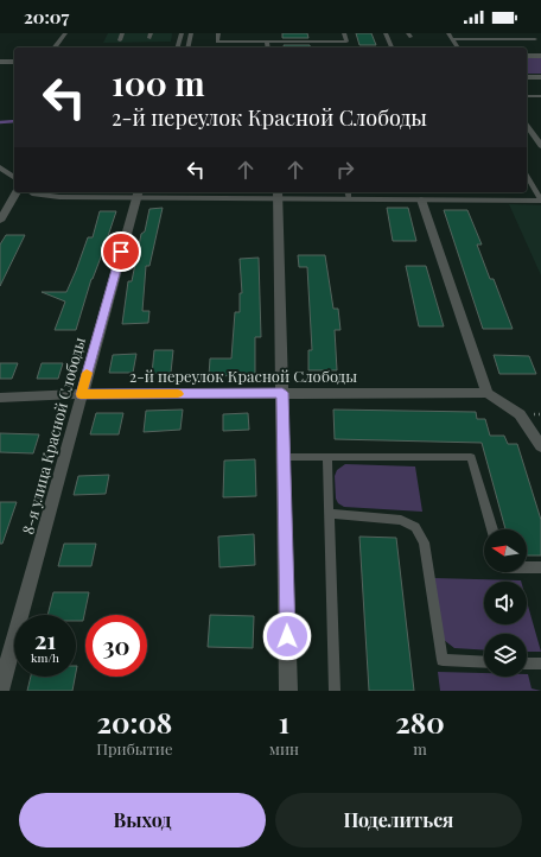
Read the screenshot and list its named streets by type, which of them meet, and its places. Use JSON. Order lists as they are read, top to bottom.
{
  "streets": {
    "street": ["2-й переулок Красной Слободы", "8-я улица Красной Слободы"]
  },
  "crossings": [
    ["2-й переулок Красной Слободы", "8-я улица Красной Слободы"]
  ],
  "north": "left",
  "page": {
    "status": "20:07",
    "turn": ["100 m", "2-й переулок Красной Слободы"],
    "speed": "21 km/h",
    "limit": "30",
    "eta": [
      "20:08",
      "Прибытие",
      "1",
      "мин",
      "280",
      "m"
    ],
    "buttons": ["Выход", "Поделиться"]
  }
}
